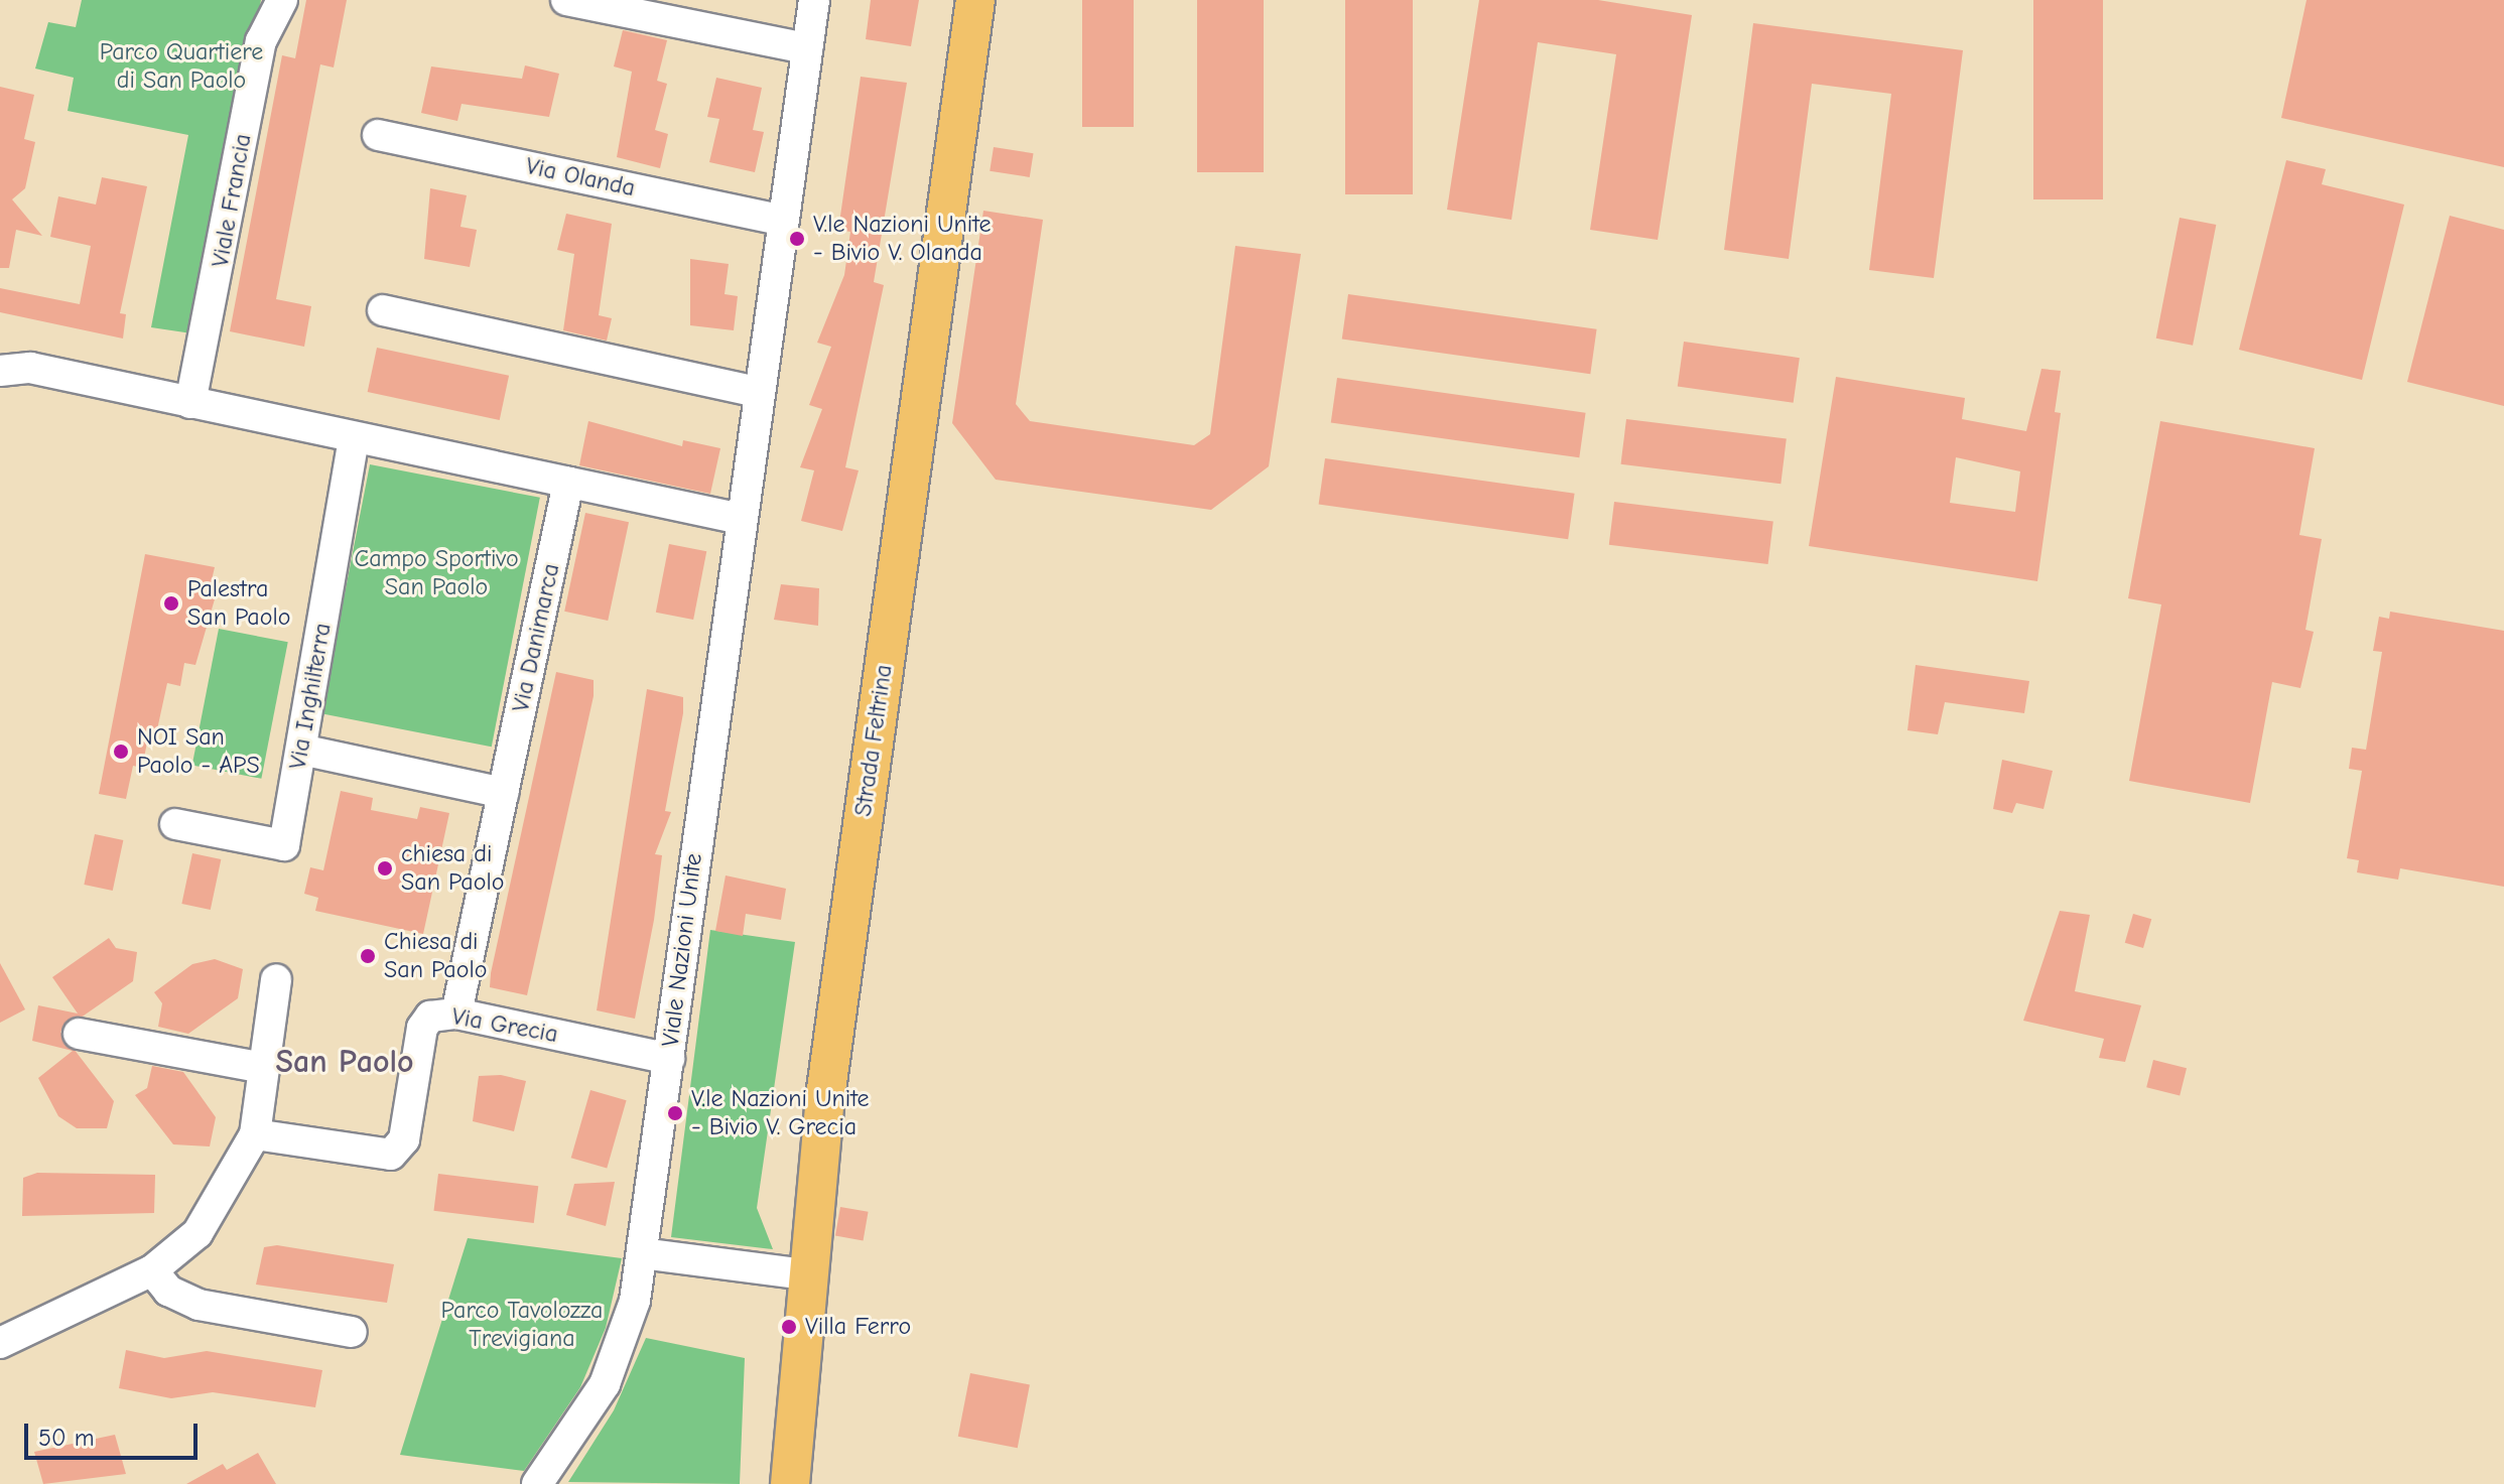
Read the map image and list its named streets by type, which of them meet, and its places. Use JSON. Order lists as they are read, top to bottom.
{
  "streets": {
    "main road": ["Strada Feltrina"],
    "street": [
      "Via Olanda",
      "Viale Francia",
      "Via Danimarca",
      "Via Inghilterra",
      "Viale Nazioni Unite",
      "Via Grecia"
    ]
  },
  "crossings": [
    ["Via Olanda", "Viale Nazioni Unite"],
    ["Via Danimarca", "Via Grecia"],
    ["Viale Nazioni Unite", "Via Grecia"]
  ],
  "districts": ["San Paolo"],
  "parks": ["Parco Quartiere di San Paolo", "Campo Sportivo San Paolo", "Parco Tavolozza Trevigiana"],
  "places": [
    "V.le Nazioni Unite - Bivio V. Olanda",
    "Palestra San Paolo",
    "NOI San Paolo - APS",
    "chiesa di San Paolo",
    "Chiesa di San Paolo",
    "V.le Nazioni Unite - Bivio V. Grecia",
    "Villa Ferro"
  ],
  "scale_bar": "50 m"
}
